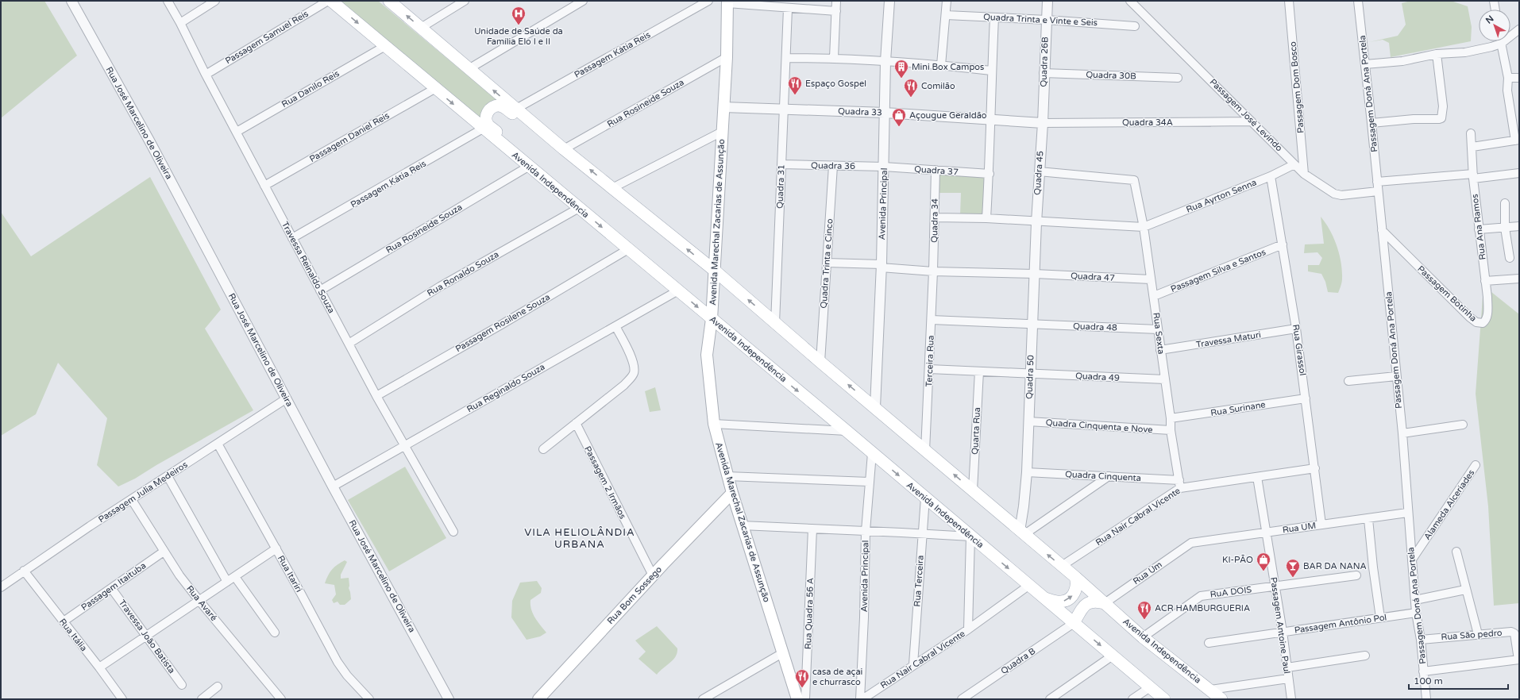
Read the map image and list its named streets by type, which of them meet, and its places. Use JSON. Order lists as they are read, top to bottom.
{
  "streets": {
    "main road": ["Avenida Independência", "Avenida Marechal Zacarias de Assunção", "Rua Bom Sossego"],
    "street": [
      "Quadra Trinta e Vinte e Seis",
      "Passagem Samuel Reis",
      "Passagem Kátia Reis",
      "Quadra 26B",
      "Quadra 30B",
      "Passagem Dom Bosco",
      "Rua Danilo Reis",
      "Passagem Doná Ana Portela",
      "Rua Rosineide Souza",
      "Quadra 33",
      "Passagem José Levindo",
      "Quadra 34A",
      "Rua José Marcelino de Oliveira",
      "Passagem Daniel Reis",
      "Quadra 36",
      "Quadra 37",
      "Quadra 45",
      "Quadra 31",
      "Rua Ayrton Senna",
      "Avenida Principal",
      "Quadra 34",
      "Rua Ana Ramos",
      "Quadra Trinta e Cinco",
      "Travessa Reinaldo Souza",
      "Passagem Silva e Santos",
      "Rua Ronaldo Souza",
      "Quadra 47",
      "Passagem Botinha",
      "Passagem Rosilene Souza",
      "Quadra 48",
      "Rua Sexta",
      "Travessa Maturi",
      "Rua Girassol",
      "Terceira Rua",
      "Quadra 50",
      "Quadra 49",
      "Rua Reginaldo Souza",
      "Rua Surinane",
      "Quadra Cinquenta e Nove",
      "Quarta Rua",
      "Quadra Cinquenta",
      "Passagem 2 Irmãos",
      "Passagem Julia Medeiros",
      "Alameda Alceriades",
      "Rua Nair Cabral Vicente",
      "Rua UM",
      "Rua Um",
      "Rua Itariri",
      "Rua Terceira",
      "Passagem Itaituba",
      "RuA DOIS",
      "Rua Avaré",
      "Rua Quadra 56 A",
      "Passagem Antônio Pol",
      "Passagem Antoine Paul",
      "Rua Itália",
      "Rua São pedro",
      "Travessa João Batista",
      "Quadra B"
    ]
  },
  "crossings": [
    ["Quadra Trinta e Vinte e Seis", "Quadra 26B"],
    ["Passagem Samuel Reis", "Travessa Reinaldo Souza"],
    ["Passagem Kátia Reis", "Avenida Independência"],
    ["Passagem Kátia Reis", "Travessa Reinaldo Souza"],
    ["Quadra 26B", "Quadra 30B"],
    ["Quadra 26B", "Quadra 34A"],
    ["Quadra 26B", "Quadra 45"],
    ["Passagem Dom Bosco", "Passagem José Levindo"],
    ["Rua Danilo Reis", "Avenida Independência"],
    ["Rua Danilo Reis", "Travessa Reinaldo Souza"],
    ["Passagem Doná Ana Portela", "Passagem José Levindo"],
    ["Passagem Doná Ana Portela", "Passagem Botinha"],
    ["Passagem Doná Ana Portela", "Alameda Alceriades"],
    ["Passagem Doná Ana Portela", "Rua UM"],
    ["Passagem Doná Ana Portela", "Passagem Antônio Pol"],
    ["Passagem Doná Ana Portela", "Rua São pedro"],
    ["Rua Rosineide Souza", "Avenida Independência"],
    ["Rua Rosineide Souza", "Avenida Marechal Zacarias de Assunção"],
    ["Rua Rosineide Souza", "Travessa Reinaldo Souza"],
    ["Quadra 33", "Quadra 31"],
    ["Quadra 33", "Avenida Principal"],
    ["Passagem José Levindo", "Quadra 34A"],
    ["Passagem José Levindo", "Rua Ayrton Senna"],
    ["Quadra 34A", "Quadra 45"],
    ["Rua José Marcelino de Oliveira", "Rua Reginaldo Souza"],
    ["Rua José Marcelino de Oliveira", "Passagem Julia Medeiros"],
    ["Passagem Daniel Reis", "Avenida Independência"],
    ["Passagem Daniel Reis", "Travessa Reinaldo Souza"],
    ["Quadra 36", "Quadra 37"],
    ["Quadra 36", "Quadra 31"],
    ["Quadra 36", "Avenida Principal"],
    ["Quadra 36", "Quadra Trinta e Cinco"],
    ["Quadra 37", "Avenida Principal"],
    ["Quadra 37", "Quadra 34"],
    ["Quadra 45", "Rua Sexta"],
    ["Quadra 45", "Quadra 50"],
    ["Avenida Independência", "Quadra 31"],
    ["Avenida Independência", "Avenida Principal"],
    ["Avenida Independência", "Avenida Marechal Zacarias de Assunção"],
    ["Avenida Independência", "Quadra Trinta e Cinco"],
    ["Avenida Independência", "Rua Ronaldo Souza"],
    ["Avenida Independência", "Passagem Rosilene Souza"],
    ["Avenida Independência", "Terceira Rua"],
    ["Avenida Independência", "Quadra 50"],
    ["Avenida Independência", "Rua Reginaldo Souza"],
    ["Avenida Independência", "Quarta Rua"],
    ["Avenida Independência", "Rua Nair Cabral Vicente"],
    ["Avenida Independência", "Rua Um"],
    ["Avenida Independência", "Rua Terceira"],
    ["Avenida Independência", "RuA DOIS"],
    ["Avenida Independência", "Quadra B"],
    ["Rua Ayrton Senna", "Rua Sexta"],
    ["Rua Ayrton Senna", "Rua Girassol"],
    ["Avenida Principal", "Quadra 47"],
    ["Quadra 34", "Quadra 47"],
    ["Quadra 34", "Terceira Rua"],
    ["Avenida Marechal Zacarias de Assunção", "Rua Bom Sossego"],
    ["Rua Ana Ramos", "Passagem Botinha"],
    ["Travessa Reinaldo Souza", "Rua Ronaldo Souza"],
    ["Travessa Reinaldo Souza", "Passagem Rosilene Souza"],
    ["Travessa Reinaldo Souza", "Rua Reginaldo Souza"],
    ["Passagem Silva e Santos", "Rua Sexta"],
    ["Passagem Silva e Santos", "Rua Girassol"],
    ["Quadra 47", "Rua Sexta"],
    ["Quadra 47", "Terceira Rua"],
    ["Quadra 47", "Quadra 50"],
    ["Quadra 48", "Rua Sexta"],
    ["Quadra 48", "Terceira Rua"],
    ["Quadra 48", "Quadra 50"],
    ["Rua Sexta", "Travessa Maturi"],
    ["Rua Sexta", "Quadra 49"],
    ["Rua Sexta", "Rua Surinane"],
    ["Rua Sexta", "Quadra Cinquenta e Nove"],
    ["Rua Sexta", "Quadra Cinquenta"],
    ["Rua Sexta", "Rua Nair Cabral Vicente"],
    ["Travessa Maturi", "Rua Girassol"],
    ["Rua Girassol", "Rua Surinane"],
    ["Rua Girassol", "Rua Nair Cabral Vicente"],
    ["Rua Girassol", "Rua UM"],
    ["Terceira Rua", "Quadra 49"],
    ["Quadra 50", "Quadra 49"],
    ["Quadra 50", "Quadra Cinquenta e Nove"],
    ["Quadra 50", "Quadra Cinquenta"],
    ["Quadra 49", "Quarta Rua"],
    ["Quadra Cinquenta", "Rua Nair Cabral Vicente"],
    ["Passagem 2 Irmãos", "Rua Bom Sossego"],
    ["Passagem Julia Medeiros", "Rua Itariri"],
    ["Passagem Julia Medeiros", "Rua Avaré"],
    ["Passagem Julia Medeiros", "Rua Itália"],
    ["Rua Nair Cabral Vicente", "Rua Terceira"],
    ["Rua Nair Cabral Vicente", "Passagem Antoine Paul"],
    ["Rua UM", "Rua Um"],
    ["Rua UM", "Passagem Antoine Paul"],
    ["Passagem Itaituba", "Rua Avaré"],
    ["Passagem Itaituba", "Rua Itália"],
    ["Passagem Itaituba", "Travessa João Batista"],
    ["RuA DOIS", "Passagem Antoine Paul"],
    ["Passagem Antônio Pol", "Passagem Antoine Paul"]
  ],
  "districts": ["VILA HELIOLÂNDIA URBANA"],
  "places": {
    "hospital": ["Unidade de Saúde da Família Elo I e II"],
    "building": ["Mini Box Campos"],
    "restaurant": [
      "Espaço Gospel",
      "Comilão",
      "ACR HAMBURGUERIA",
      "casa de açai e churrasco"
    ],
    "shop": ["Açougue Geraldão", "KI-PÃO"],
    "bar": ["BAR DA NANA"]
  },
  "scale_bar": "100 m",
  "north": "top left"
}
